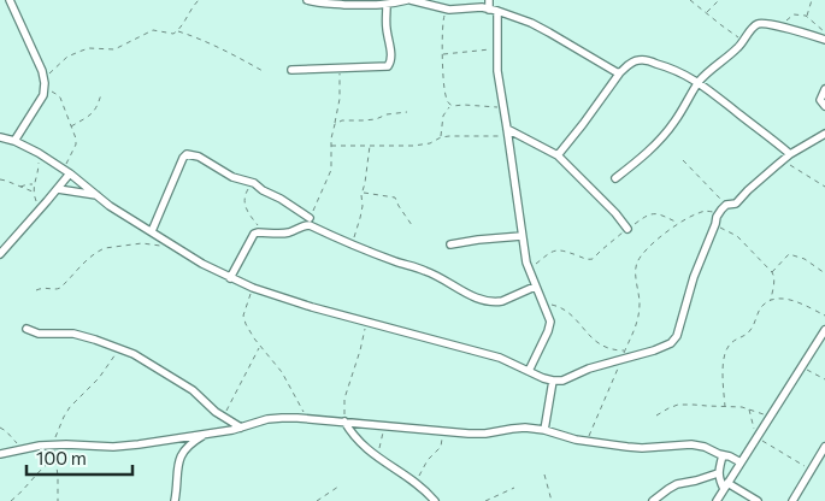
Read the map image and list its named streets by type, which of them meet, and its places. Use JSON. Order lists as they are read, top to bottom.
{
  "scale_bar": "100 m"
}
